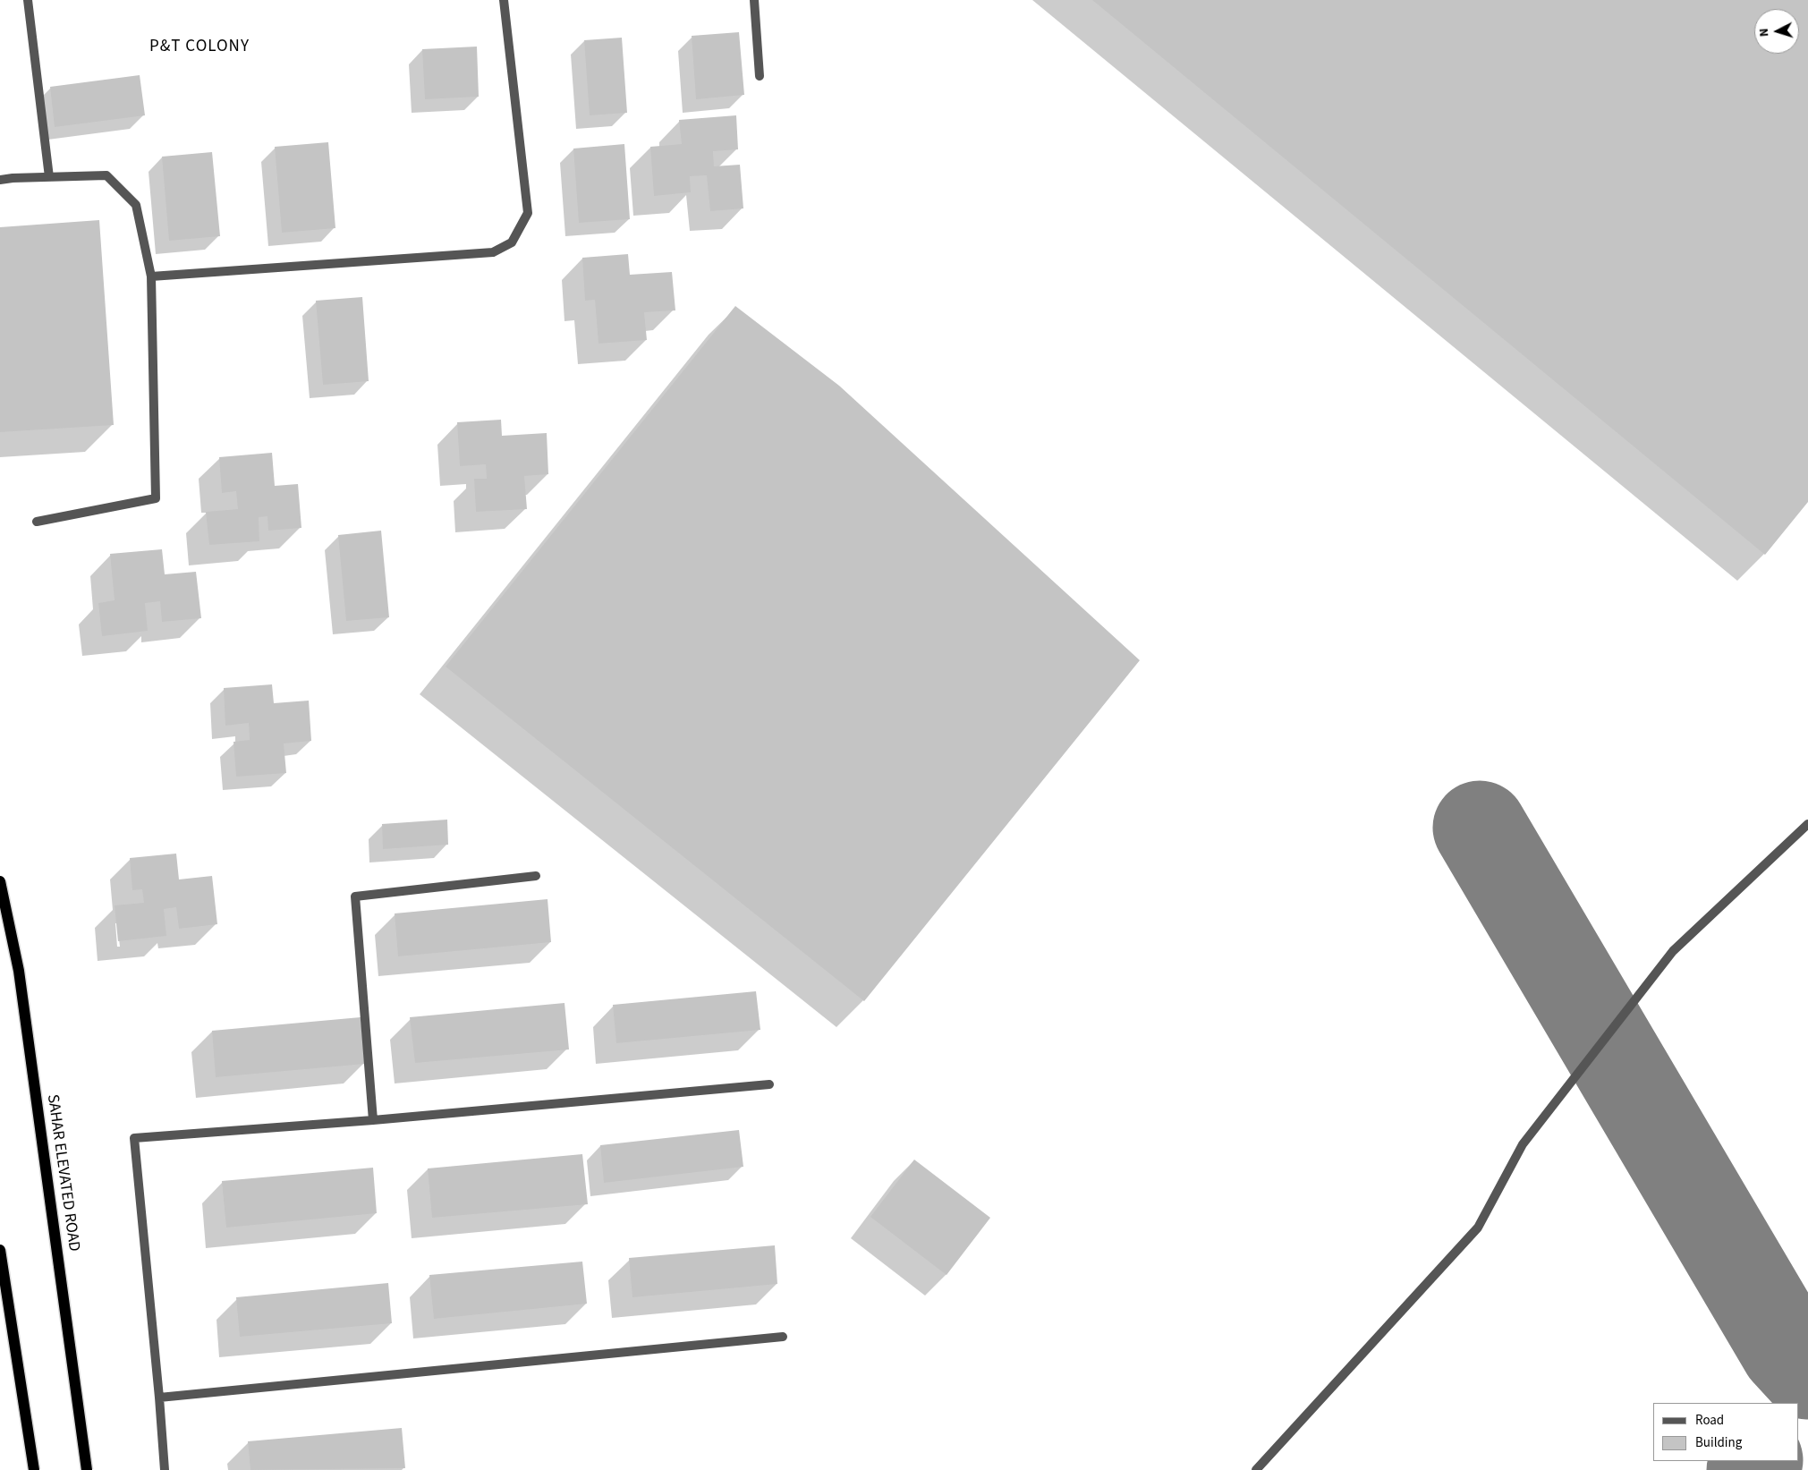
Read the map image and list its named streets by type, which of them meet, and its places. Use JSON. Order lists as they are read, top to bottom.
{
  "streets": {
    "main road": ["SAHAR ELEVATED ROAD"]
  },
  "districts": ["P&T COLONY"],
  "legend": ["Road", "Building"],
  "north": "left"
}
